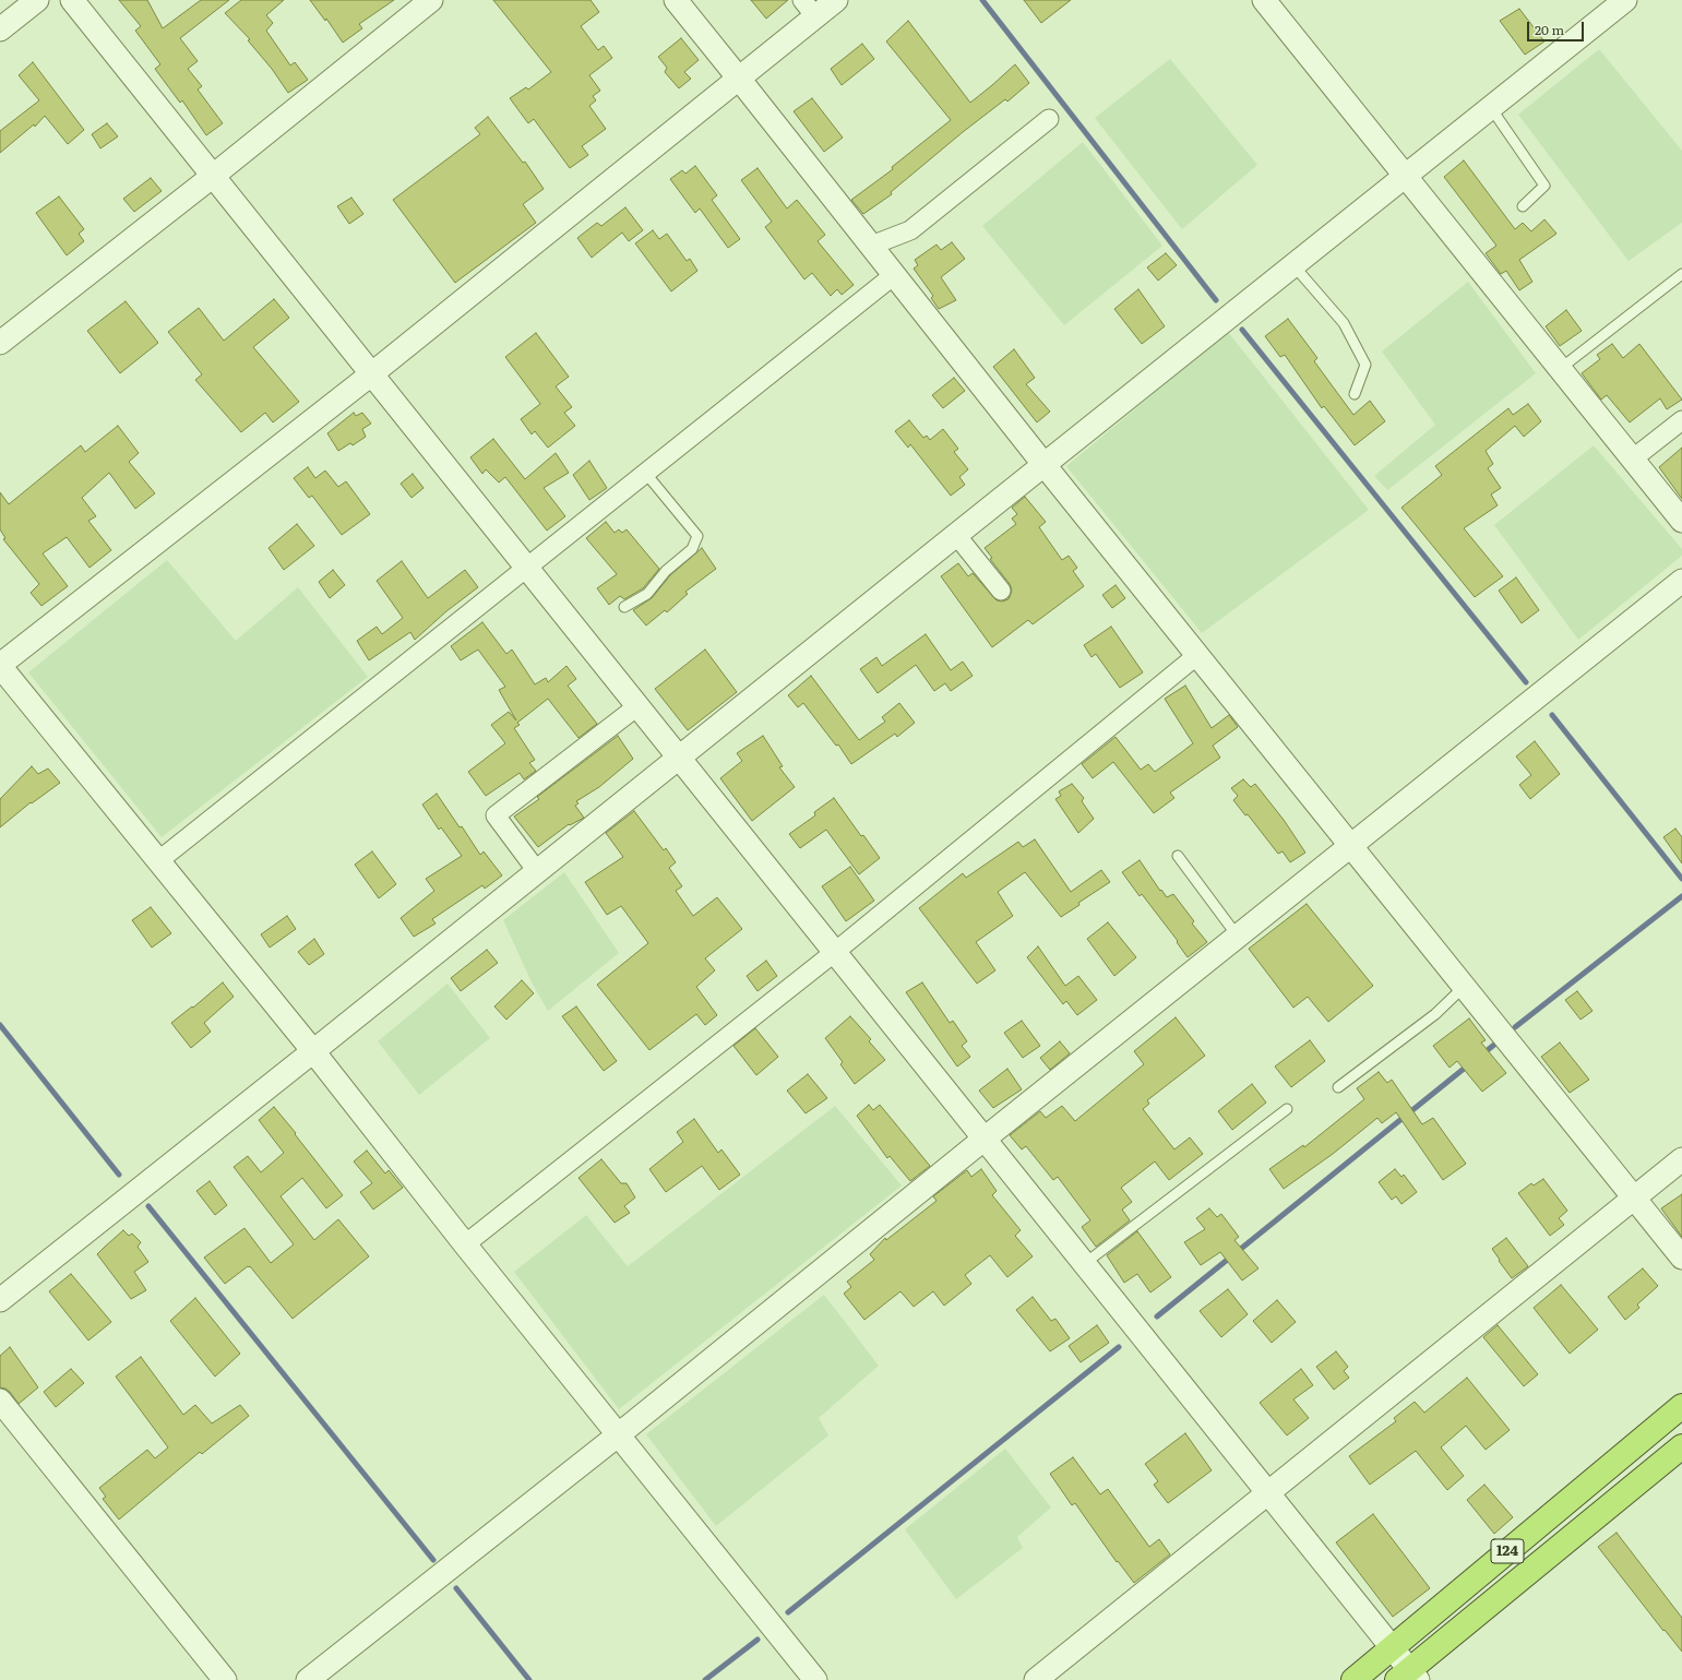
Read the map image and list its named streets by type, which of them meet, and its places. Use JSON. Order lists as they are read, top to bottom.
{
  "streets": {
    "highway": ["124"]
  },
  "scale_bar": "20 m"
}
